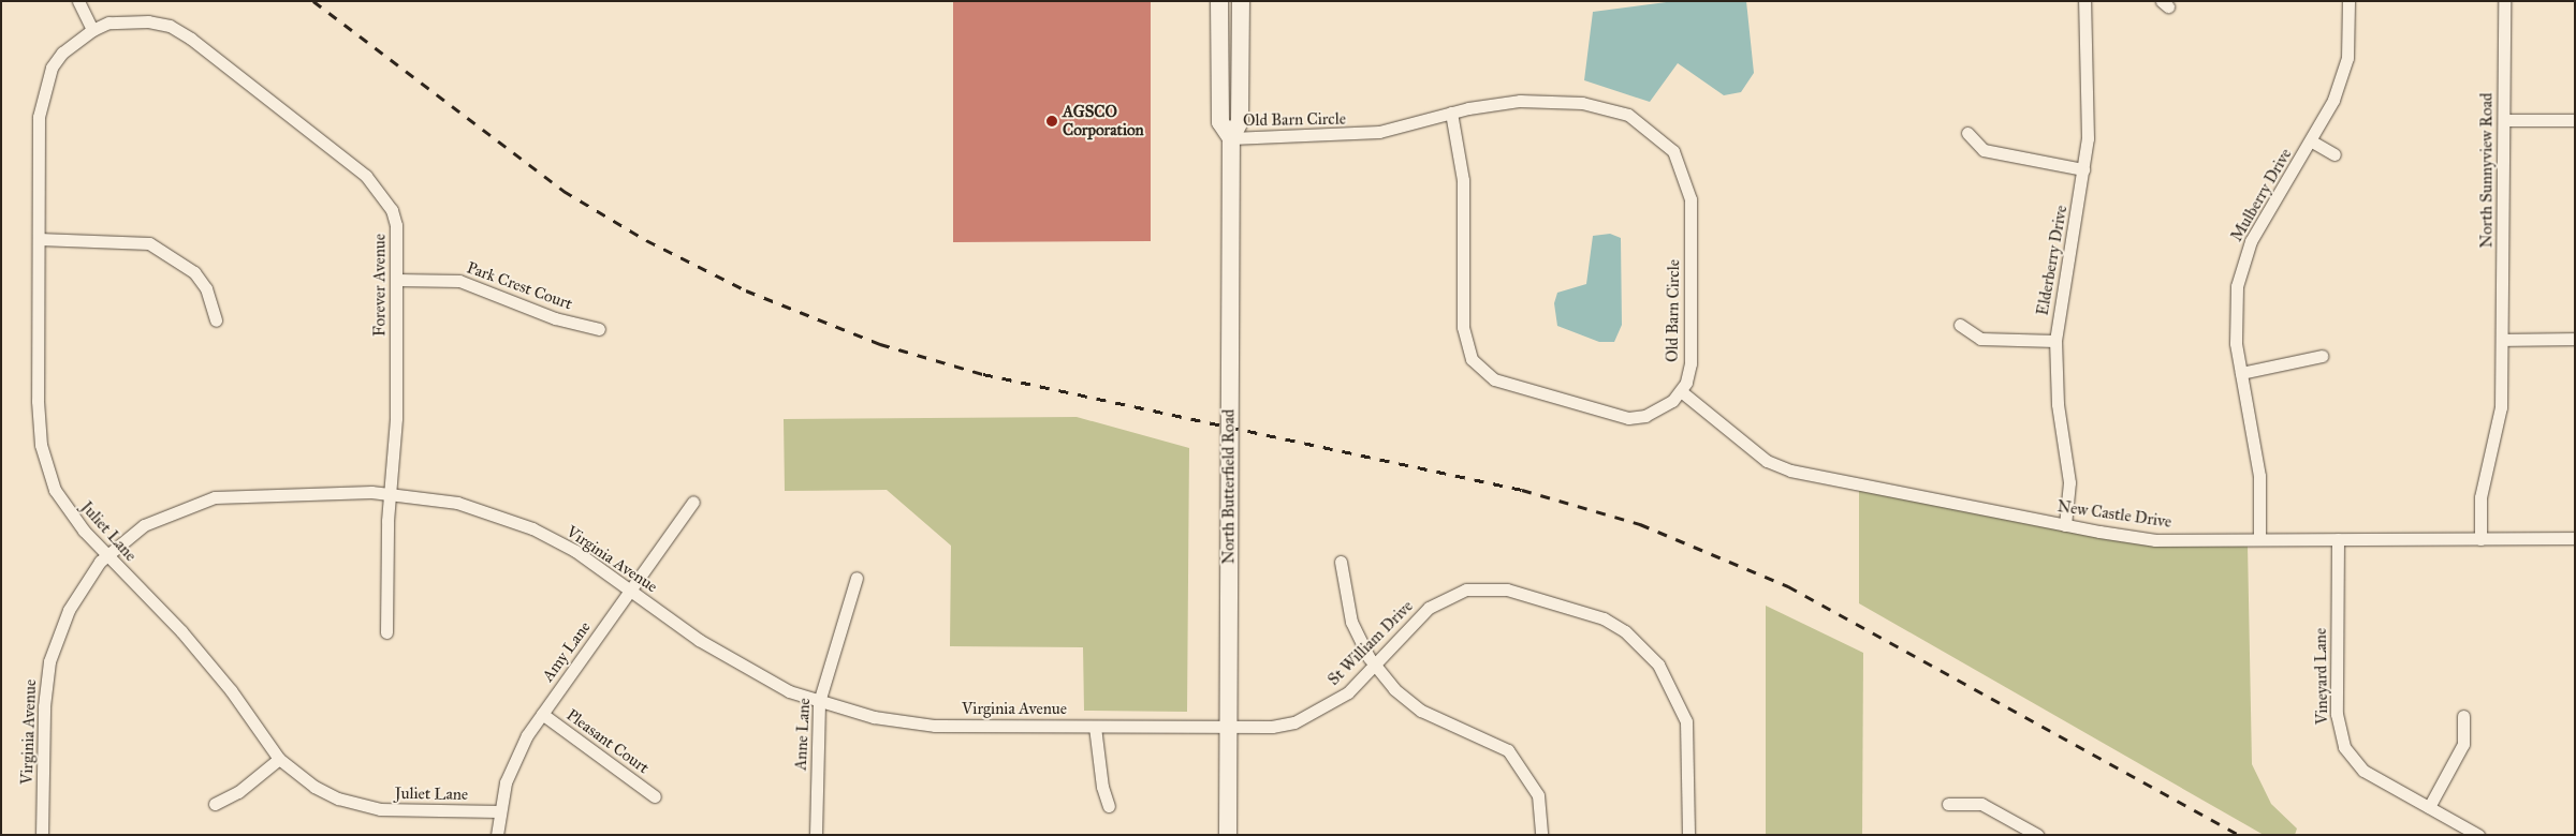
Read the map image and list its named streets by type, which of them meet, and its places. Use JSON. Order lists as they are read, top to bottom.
{
  "streets": {
    "main road": ["North Butterfield Road"],
    "street": [
      "Old Barn Circle",
      "North Sunnyview Road",
      "Mulberry Drive",
      "Elderberry Drive",
      "Forever Avenue",
      "Park Crest Court",
      "New Castle Drive",
      "Juliet Lane",
      "Virginia Avenue",
      "St William Drive",
      "Amy Lane",
      "Vineyard Lane",
      "Anne Lane",
      "Pleasant Court"
    ]
  },
  "crossings": [
    ["Old Barn Circle", "North Butterfield Road"],
    ["Old Barn Circle", "New Castle Drive"],
    ["North Sunnyview Road", "New Castle Drive"],
    ["Mulberry Drive", "New Castle Drive"],
    ["Elderberry Drive", "New Castle Drive"],
    ["Forever Avenue", "Park Crest Court"],
    ["Forever Avenue", "Juliet Lane"],
    ["Forever Avenue", "Virginia Avenue"],
    ["North Butterfield Road", "Virginia Avenue"],
    ["North Butterfield Road", "St William Drive"],
    ["New Castle Drive", "Vineyard Lane"],
    ["Juliet Lane", "Virginia Avenue"],
    ["Juliet Lane", "Amy Lane"],
    ["Virginia Avenue", "St William Drive"],
    ["Virginia Avenue", "Amy Lane"],
    ["Virginia Avenue", "Anne Lane"],
    ["Amy Lane", "Pleasant Court"]
  ],
  "places": ["AGSCO Corporation"]
}
